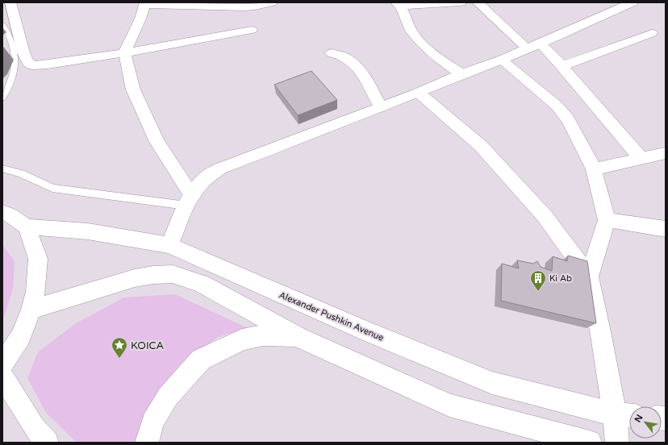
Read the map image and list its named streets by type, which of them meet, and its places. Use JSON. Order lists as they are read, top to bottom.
{
  "streets": {
    "street": ["Alexander Pushkin Avenue"]
  },
  "places": {
    "building": ["Ki Ab"],
    "place": ["KOICA"]
  },
  "north": "top left"
}
